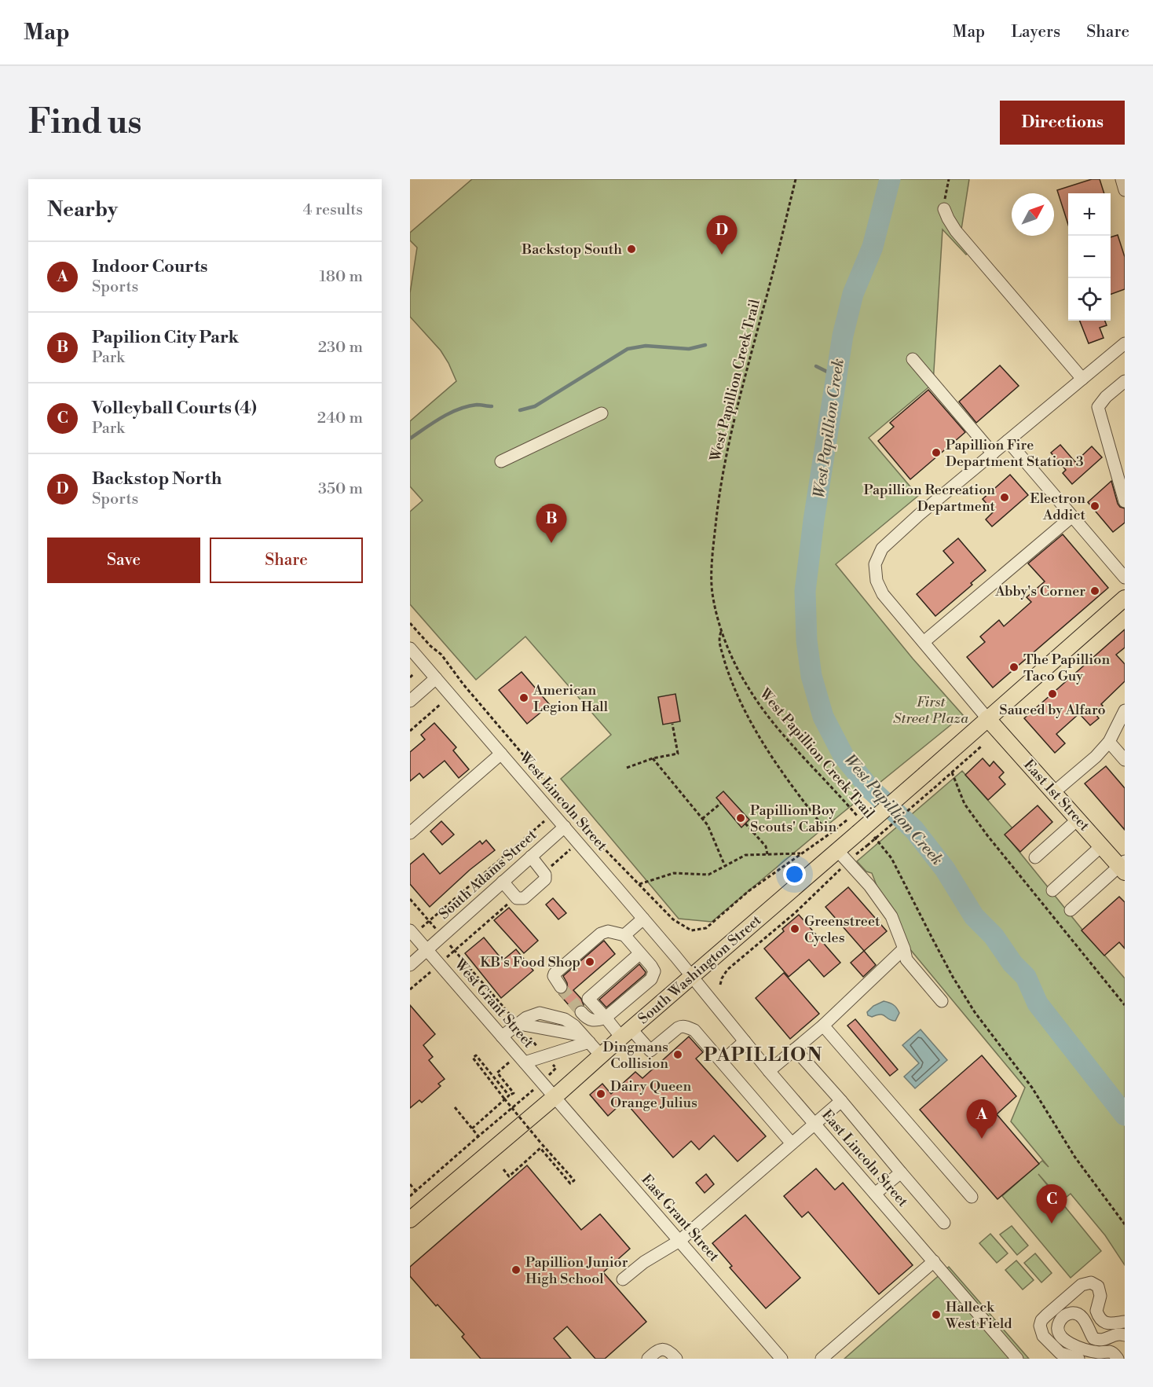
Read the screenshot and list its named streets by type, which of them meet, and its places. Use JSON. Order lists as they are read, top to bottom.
{
  "streets": {
    "main road": ["East 1st Street", "South Washington Street"],
    "street": [
      "West Lincoln Street",
      "South Adams Street",
      "West Grant Street",
      "East Lincoln Street",
      "East Grant Street"
    ],
    "path": ["West Papillion Creek Trail"]
  },
  "crossings": [
    ["West Papillion Creek Trail", "South Washington Street"],
    ["East 1st Street", "South Washington Street"],
    ["West Lincoln Street", "South Adams Street"],
    ["West Lincoln Street", "South Washington Street"],
    ["West Lincoln Street", "East Lincoln Street"],
    ["South Adams Street", "West Grant Street"],
    ["South Washington Street", "West Grant Street"],
    ["South Washington Street", "East Lincoln Street"],
    ["South Washington Street", "East Grant Street"],
    ["West Grant Street", "East Grant Street"]
  ],
  "districts": ["PAPILLION"],
  "water": ["West Papillion Creek"],
  "parks": ["First Street Plaza"],
  "places": [
    "Backstop South",
    "Papillion Fire Department Station 3",
    "Papillion Recreation Department",
    "Electron Addict",
    "Abby's Corner",
    "The Papillion Taco Guy",
    "Sauced by Alfaro",
    "American Legion Hall",
    "Papillion Boy Scouts' Cabin",
    "Greenstreet Cycles",
    "KB's Food Shop",
    "Dingmans Collision",
    "Dairy Queen Orange Julius",
    "Papillion Junior High School",
    "Halleck West Field"
  ],
  "north": "top right",
  "page": {
    "header": "Map",
    "nav": ["Map", "Layers", "Share"],
    "buttons": [
      "Directions",
      ["Save", "Share"]
    ],
    "title": "Find us",
    "heading": ["Nearby", "4 results"],
    "map_buttons": ["+", "−"],
    "pins": [
      "D",
      "B",
      "A",
      "C"
    ],
    "list": [
      {
        "mark": "A",
        "name": "Indoor Courts",
        "note": "Sports",
        "value": "180 m"
      },
      {
        "mark": "B",
        "name": "Papilion City Park",
        "note": "Park",
        "value": "230 m"
      },
      {
        "mark": "C",
        "name": "Volleyball Courts (4)",
        "note": "Park",
        "value": "240 m"
      },
      {
        "mark": "D",
        "name": "Backstop North",
        "note": "Sports",
        "value": "350 m"
      }
    ]
  }
}
